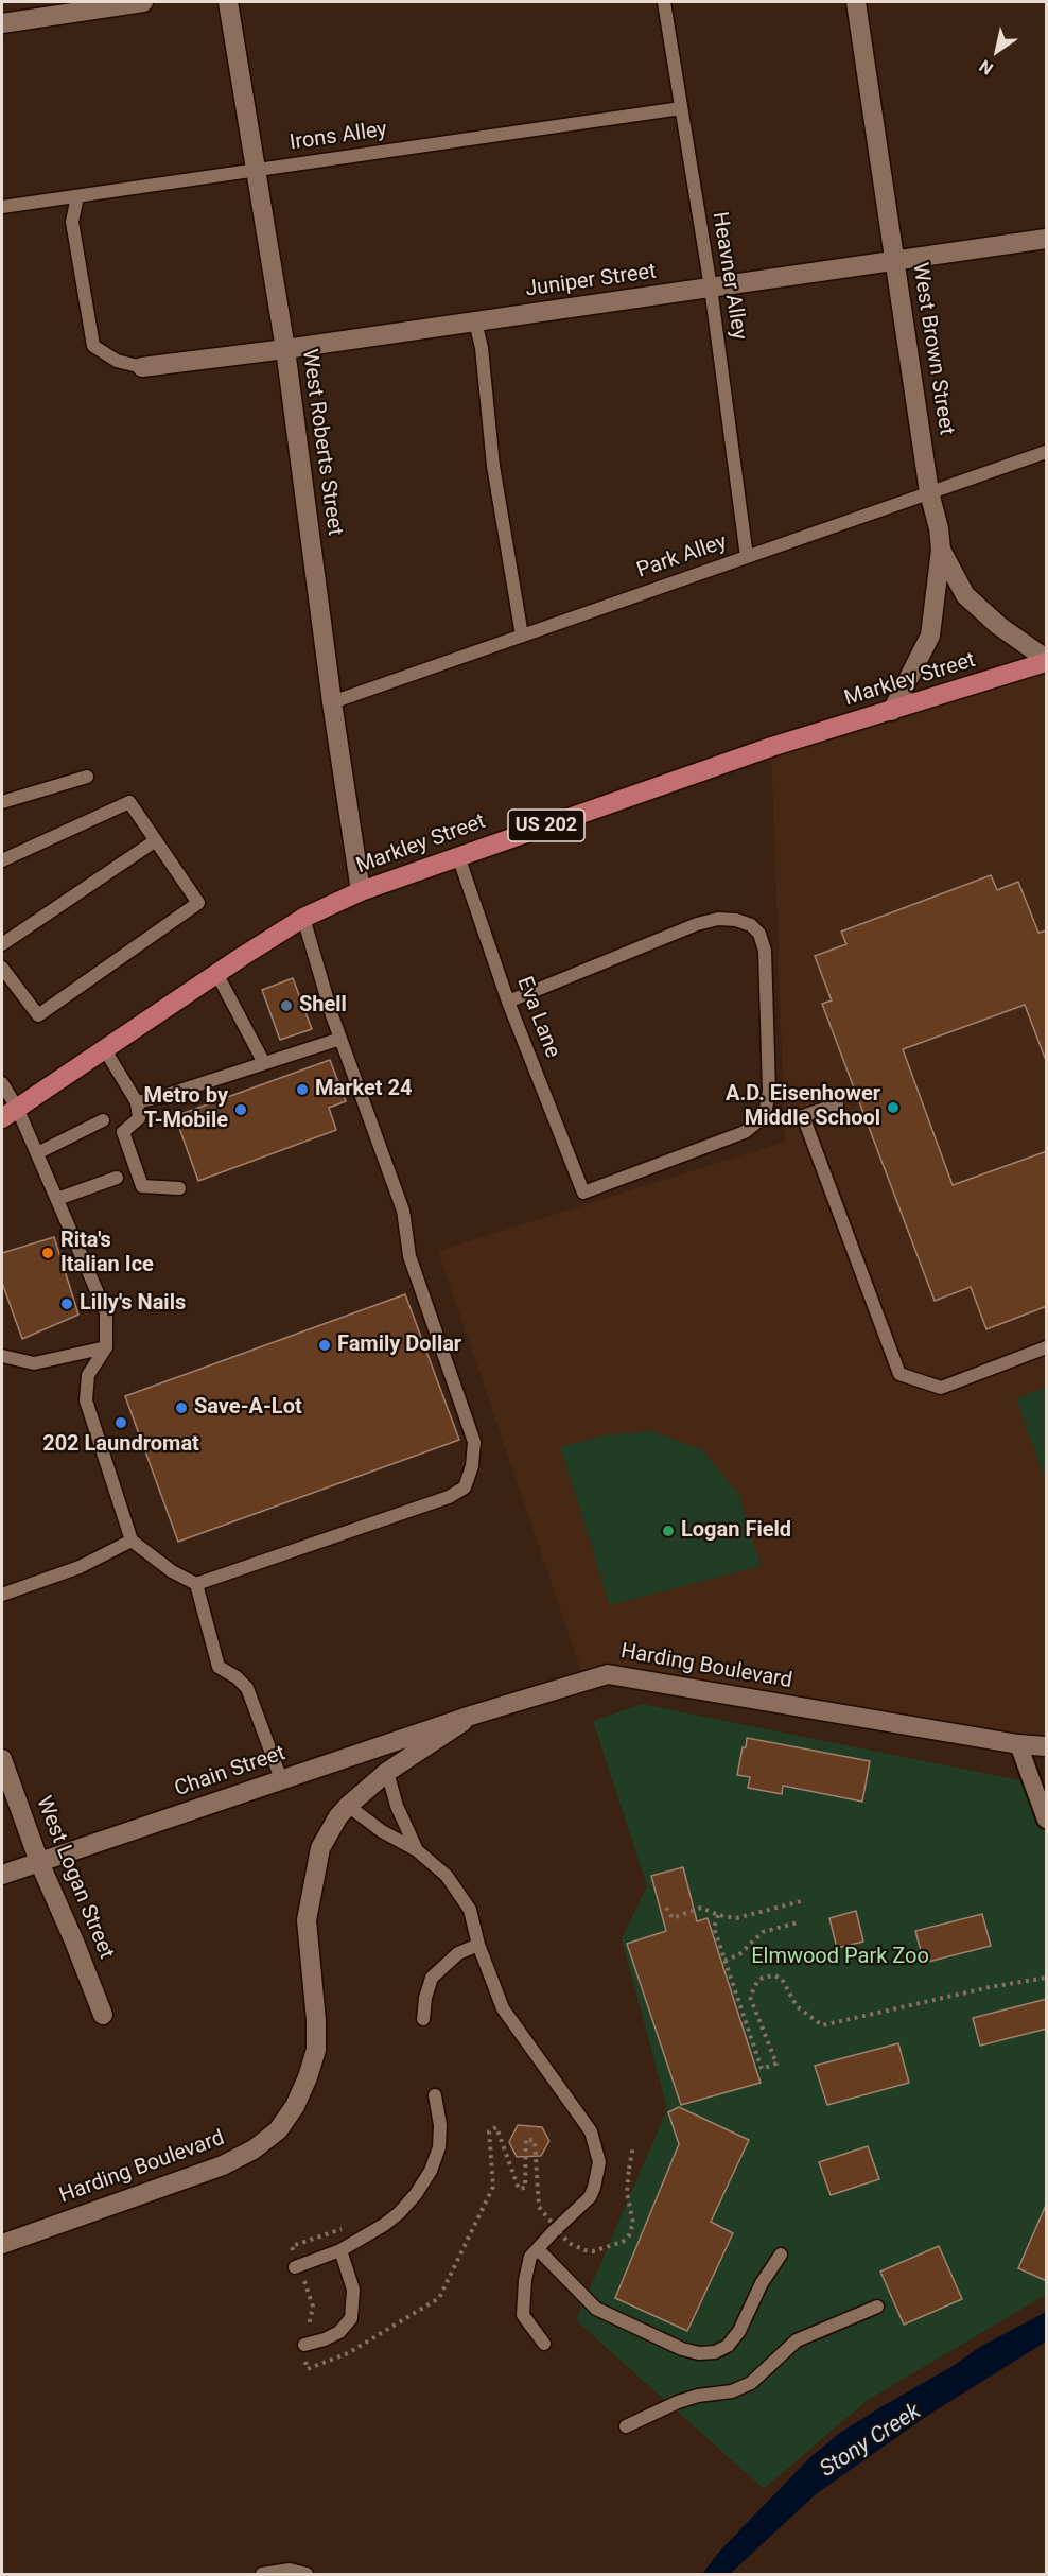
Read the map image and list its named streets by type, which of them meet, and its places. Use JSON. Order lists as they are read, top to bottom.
{
  "streets": {
    "highway": ["Markley Street", "US 202"],
    "street": [
      "Juniper Street",
      "West Brown Street",
      "West Roberts Street",
      "Harding Boulevard",
      "Chain Street",
      "West Logan Street"
    ],
    "lane": [
      "Irons Alley",
      "Heavner Alley",
      "Park Alley",
      "Eva Lane"
    ]
  },
  "crossings": [
    ["Irons Alley", "Heavner Alley"],
    ["Irons Alley", "West Roberts Street"],
    ["Heavner Alley", "Juniper Street"],
    ["Heavner Alley", "Park Alley"],
    ["Juniper Street", "West Brown Street"],
    ["Juniper Street", "West Roberts Street"],
    ["West Brown Street", "Park Alley"],
    ["West Brown Street", "Markley Street"],
    ["West Roberts Street", "Park Alley"],
    ["West Roberts Street", "Markley Street"],
    ["Markley Street", "Eva Lane"],
    ["Harding Boulevard", "Chain Street"],
    ["Chain Street", "West Logan Street"]
  ],
  "water": ["Stony Creek"],
  "parks": ["Elmwood Park Zoo"],
  "places": [
    "Shell",
    "Market 24",
    "A.D. Eisenhower Middle School",
    "Metro by T-Mobile",
    "Rita's Italian Ice",
    "Lilly's Nails",
    "Family Dollar",
    "Save-A-Lot",
    "202 Laundromat",
    "Logan Field"
  ],
  "north": "bottom left"
}
